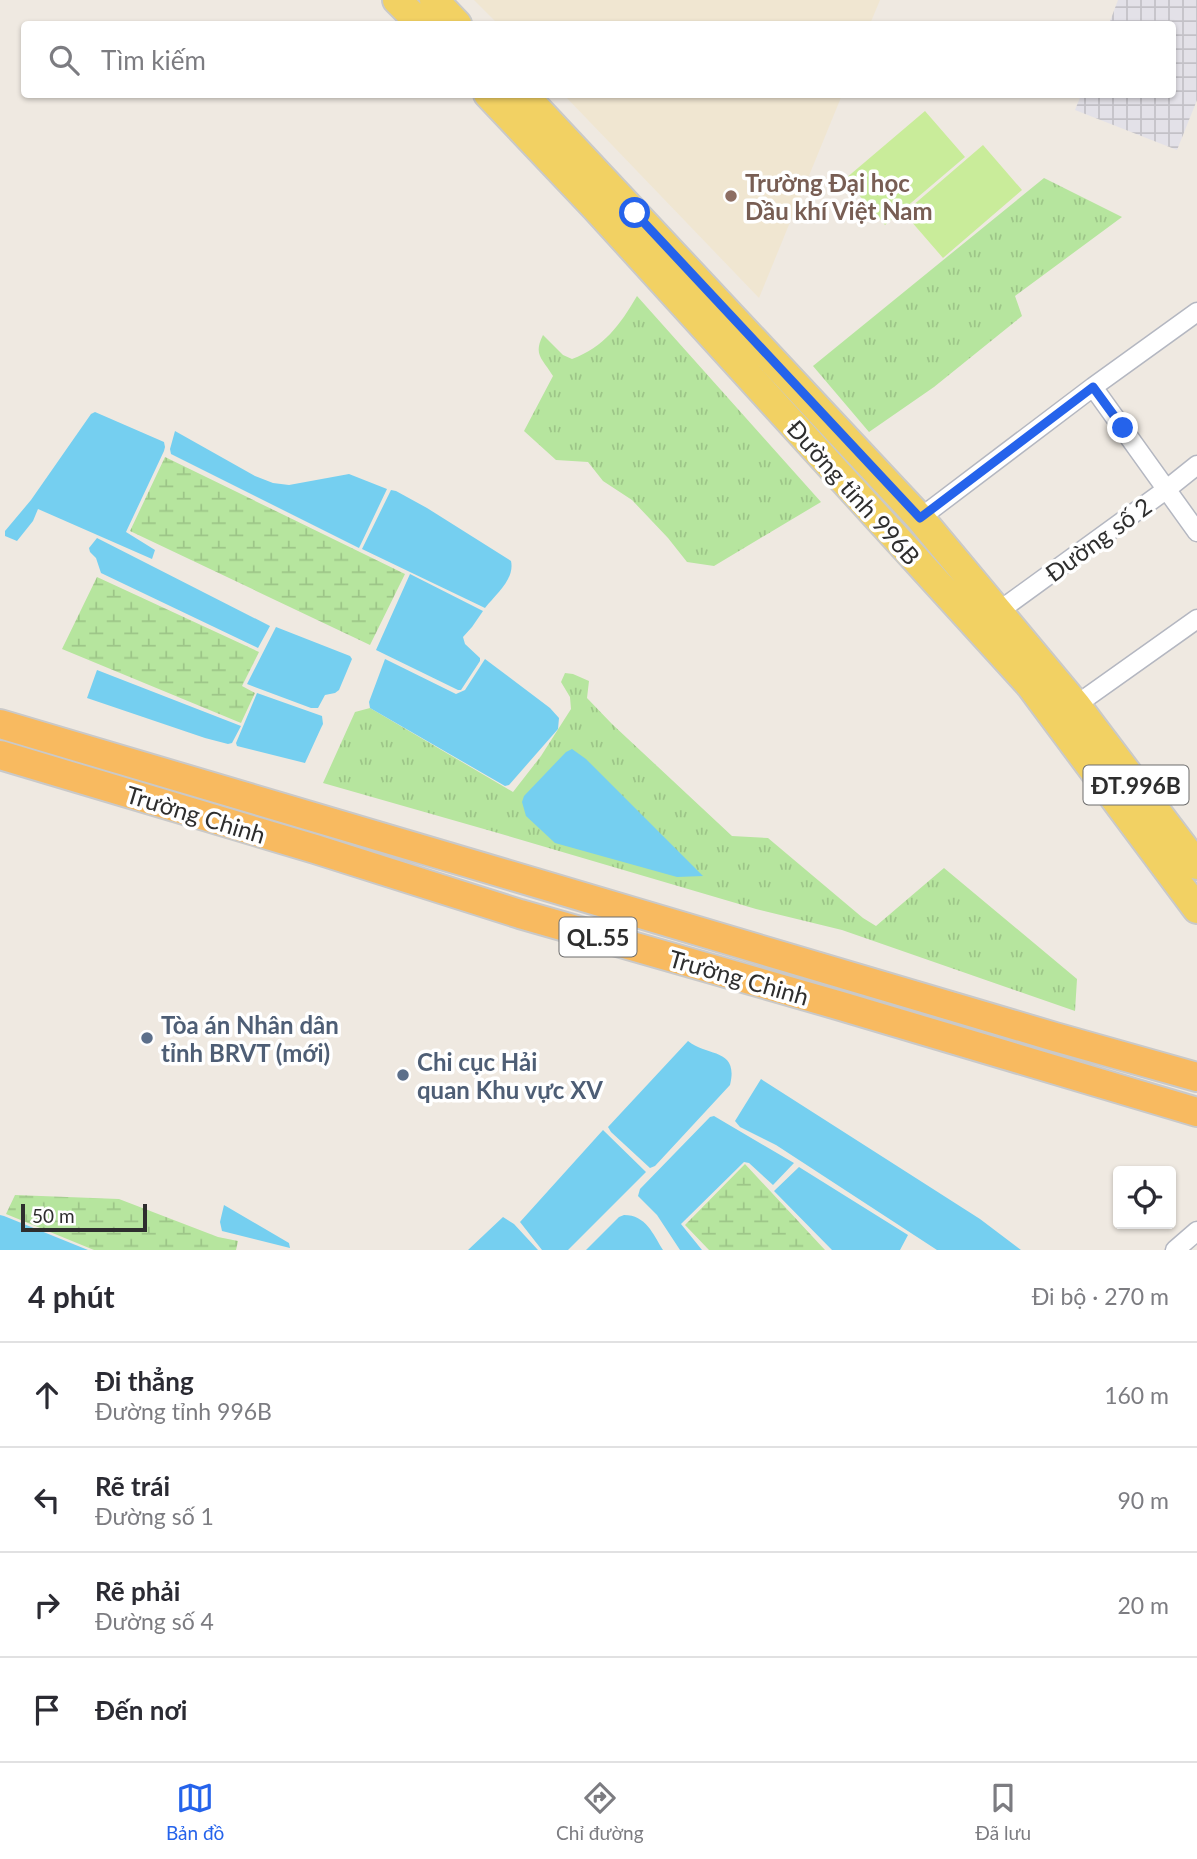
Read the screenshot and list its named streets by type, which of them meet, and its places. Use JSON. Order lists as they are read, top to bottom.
{
  "streets": {
    "highway": ["Trường Chinh", "QL.55"],
    "main road": ["Đường tỉnh 996B", "ĐT.996B"],
    "street": ["Đường số 2"]
  },
  "crossings": [
    ["Đường tỉnh 996B", "Đường số 2"]
  ],
  "places": ["Trường Đại học Dầu khí Việt Nam", "Tòa án Nhân dân tỉnh BRVT (mới)", "Chi cục Hải quan Khu vực XV"],
  "scale_bar": "50 m",
  "page": {
    "search": "Tìm kiếm",
    "scale": "50 m",
    "heading": ["4 phút", "Đi bộ · 270 m"],
    "list": [
      ["Đi thẳng", "Đường tỉnh 996B", "160 m"],
      ["Rẽ trái", "Đường số 1", "90 m"],
      ["Rẽ phải", "Đường số 4", "20 m"],
      "Đến nơi"
    ],
    "nav": ["Bản đồ", "Chỉ đường", "Đã lưu"]
  }
}
